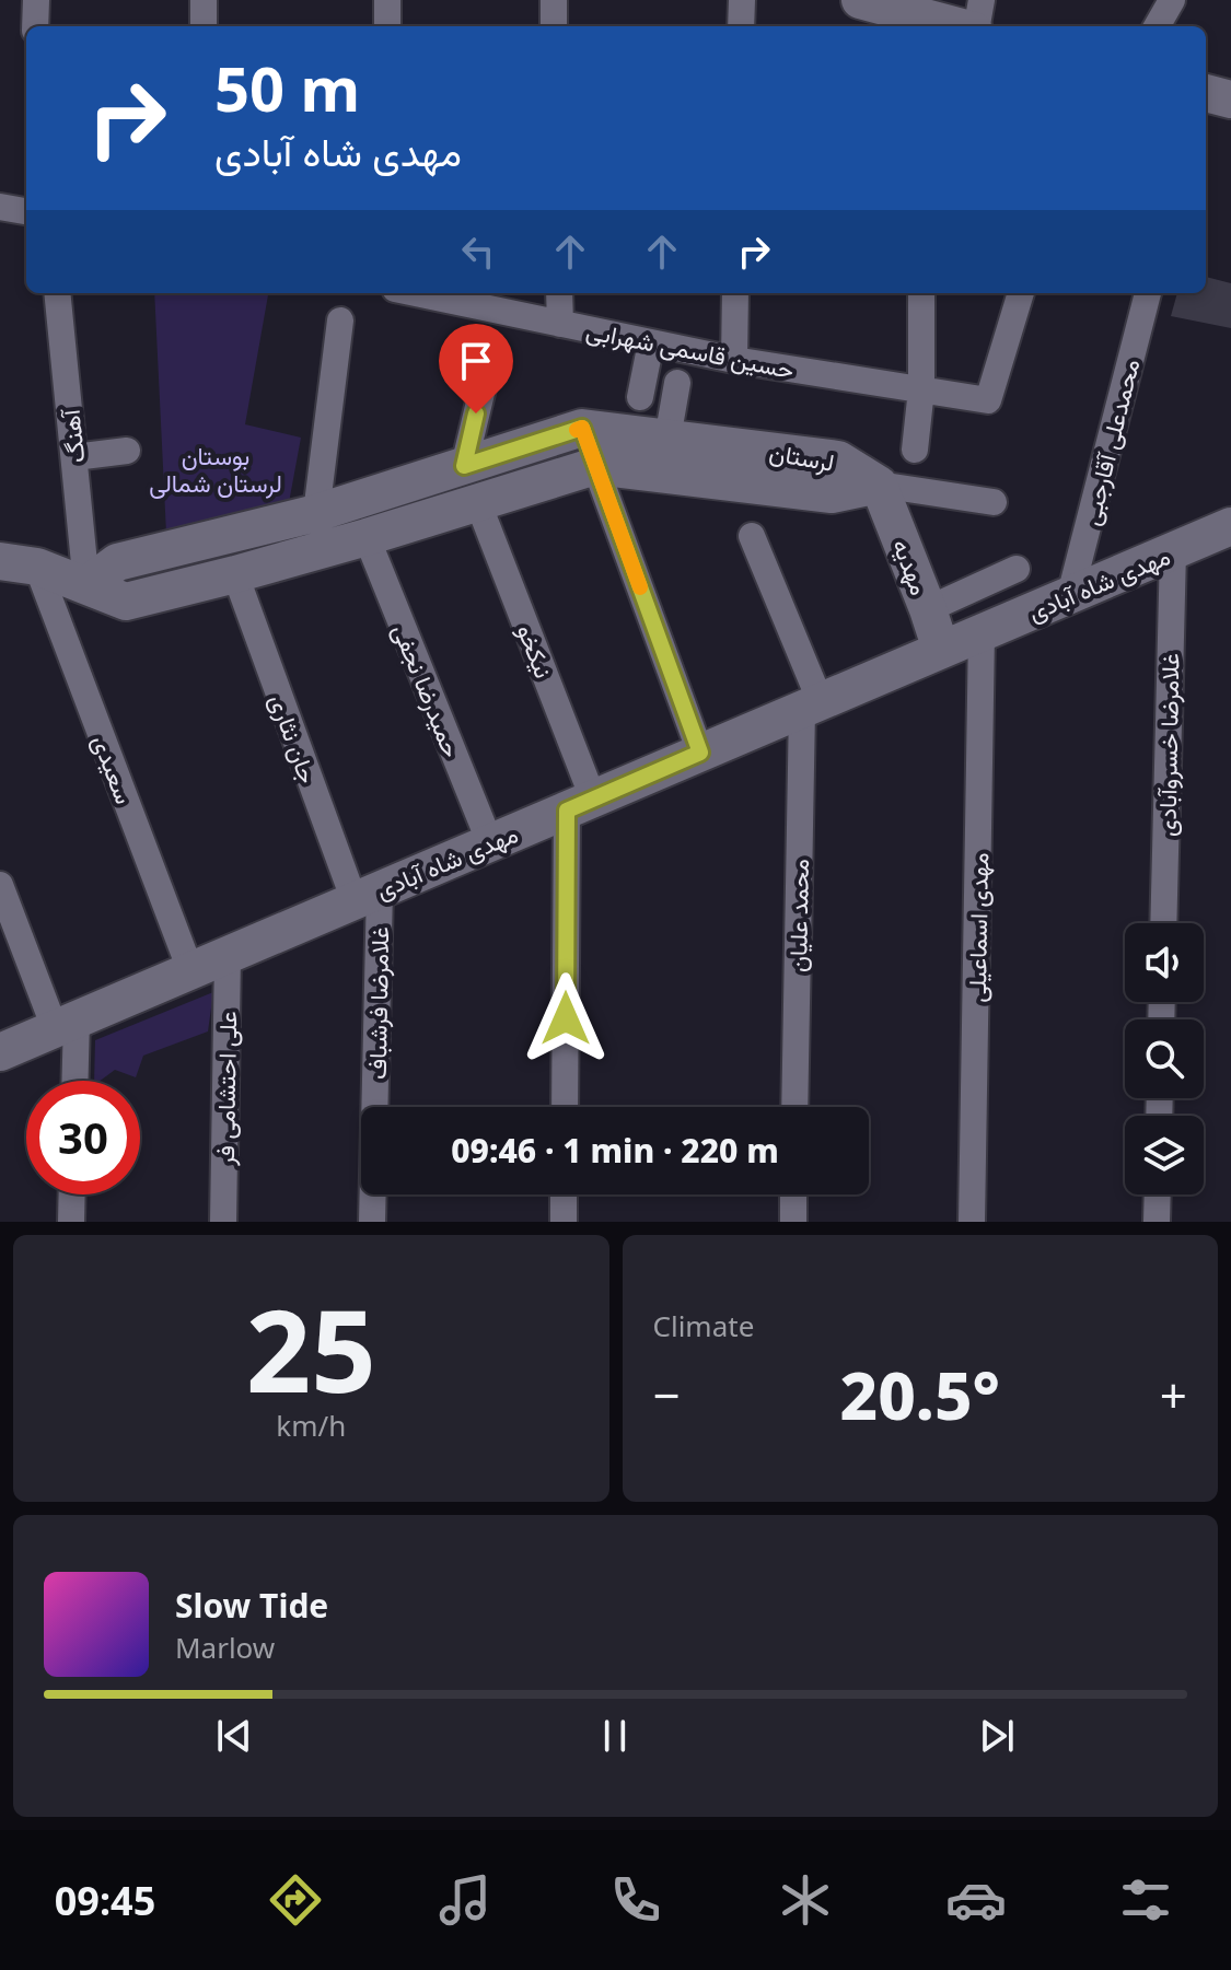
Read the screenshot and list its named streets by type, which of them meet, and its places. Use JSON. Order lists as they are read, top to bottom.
{
  "streets": {
    "street": [
      "حسین قاسمی شهرابی",
      "آهنگ",
      "محمدعلی آقارجبی",
      "لرستان",
      "مهدیه",
      "مهدی شاه آبادی",
      "نیکخو",
      "حمیدرضا نجفی",
      "جان نثاری",
      "غلامرضا خسروآبادی",
      "سعیدی",
      "محمد علیان",
      "مهدی اسماعیلی",
      "غلامرضا فرشباف",
      "علی احتشامی فر"
    ]
  },
  "crossings": [
    ["آهنگ", "لرستان"],
    ["محمدعلی آقارجبی", "مهدی شاه آبادی"],
    ["لرستان", "مهدیه"],
    ["لرستان", "نیکخو"],
    ["لرستان", "حمیدرضا نجفی"],
    ["لرستان", "جان نثاری"],
    ["لرستان", "سعیدی"],
    ["مهدیه", "مهدی شاه آبادی"],
    ["مهدی شاه آبادی", "نیکخو"],
    ["مهدی شاه آبادی", "حمیدرضا نجفی"],
    ["مهدی شاه آبادی", "جان نثاری"],
    ["مهدی شاه آبادی", "غلامرضا خسروآبادی"],
    ["مهدی شاه آبادی", "سعیدی"],
    ["مهدی شاه آبادی", "محمد علیان"],
    ["مهدی شاه آبادی", "مهدی اسماعیلی"],
    ["مهدی شاه آبادی", "غلامرضا فرشباف"],
    ["مهدی شاه آبادی", "علی احتشامی فر"],
    ["جان نثاری", "غلامرضا فرشباف"]
  ],
  "parks": ["بوستان لرستان شمالی"],
  "page": {
    "turn": ["50 m", "مهدی شاه آبادی"],
    "limit": "30",
    "trip": "09:46 · 1 min · 220 m",
    "tile": [
      ["25", "km/h"],
      "Climate"
    ],
    "heat": ["−", "20.5°", "+"],
    "song": ["Slow Tide", "Marlow"],
    "tabs": "09:45"
  }
}
